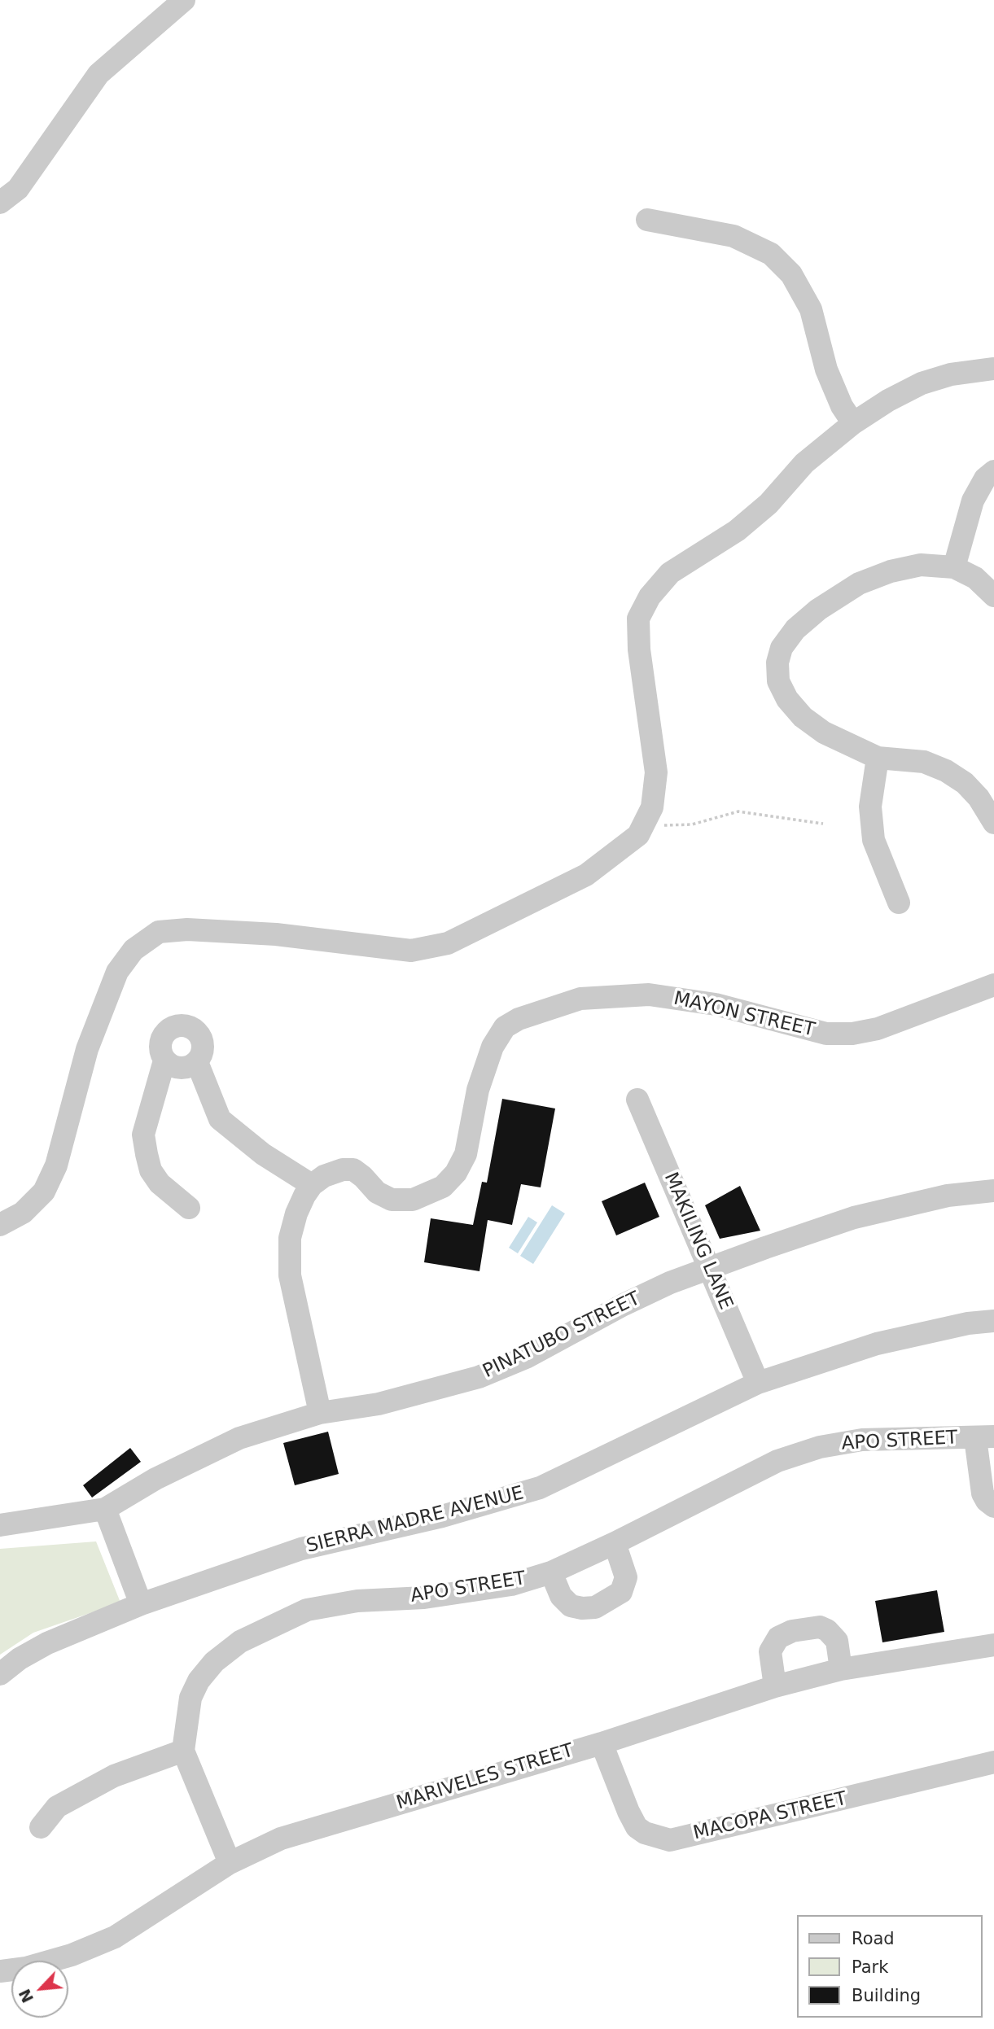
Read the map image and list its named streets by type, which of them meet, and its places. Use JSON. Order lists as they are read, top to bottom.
{
  "streets": {
    "street": [
      "MAYON STREET",
      "MAKILING LANE",
      "PINATUBO STREET",
      "APO STREET",
      "SIERRA MADRE AVENUE",
      "MARIVELES STREET",
      "MACOPA STREET"
    ]
  },
  "crossings": [
    ["MAKILING LANE", "PINATUBO STREET"],
    ["MAKILING LANE", "SIERRA MADRE AVENUE"],
    ["APO STREET", "MARIVELES STREET"],
    ["MARIVELES STREET", "MACOPA STREET"]
  ],
  "legend": ["Road", "Park", "Building"],
  "north": "bottom left"
}
